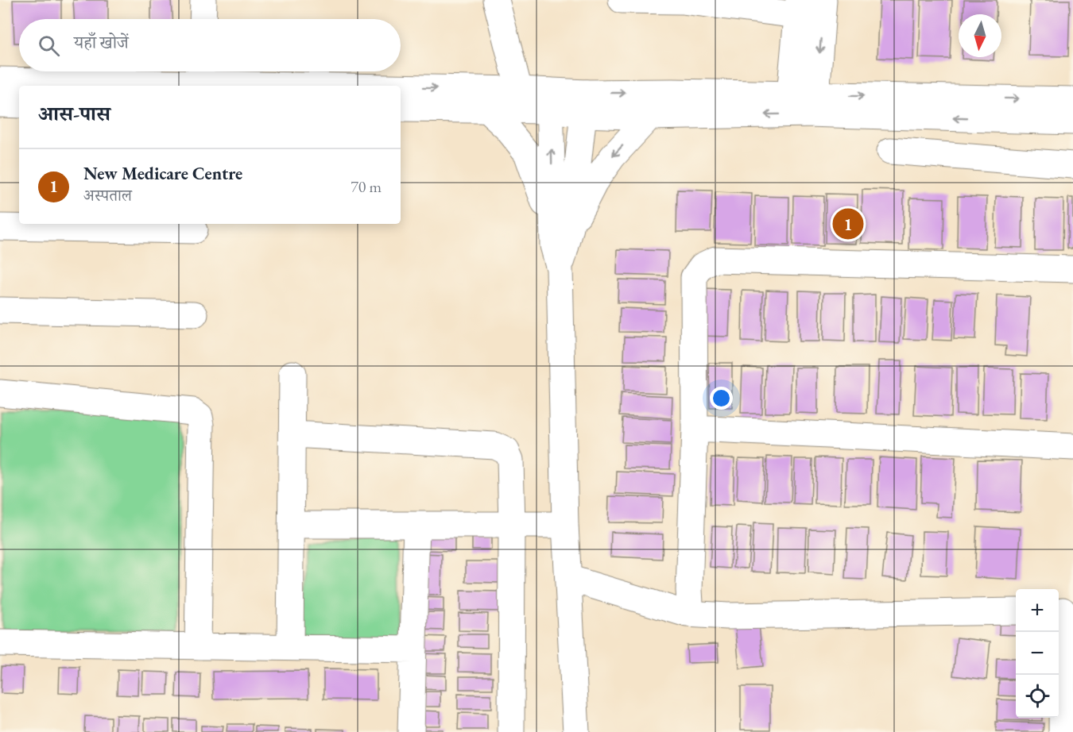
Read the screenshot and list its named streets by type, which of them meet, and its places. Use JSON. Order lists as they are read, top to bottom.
{
  "north": "bottom",
  "page": {
    "search": "यहाँ खोजें",
    "heading": "आस-पास",
    "list": [
      {
        "mark": "1",
        "name": "New Medicare Centre",
        "note": "अस्पताल",
        "value": "70 m"
      }
    ],
    "pins": "1",
    "map_buttons": ["+", "−"]
  }
}
